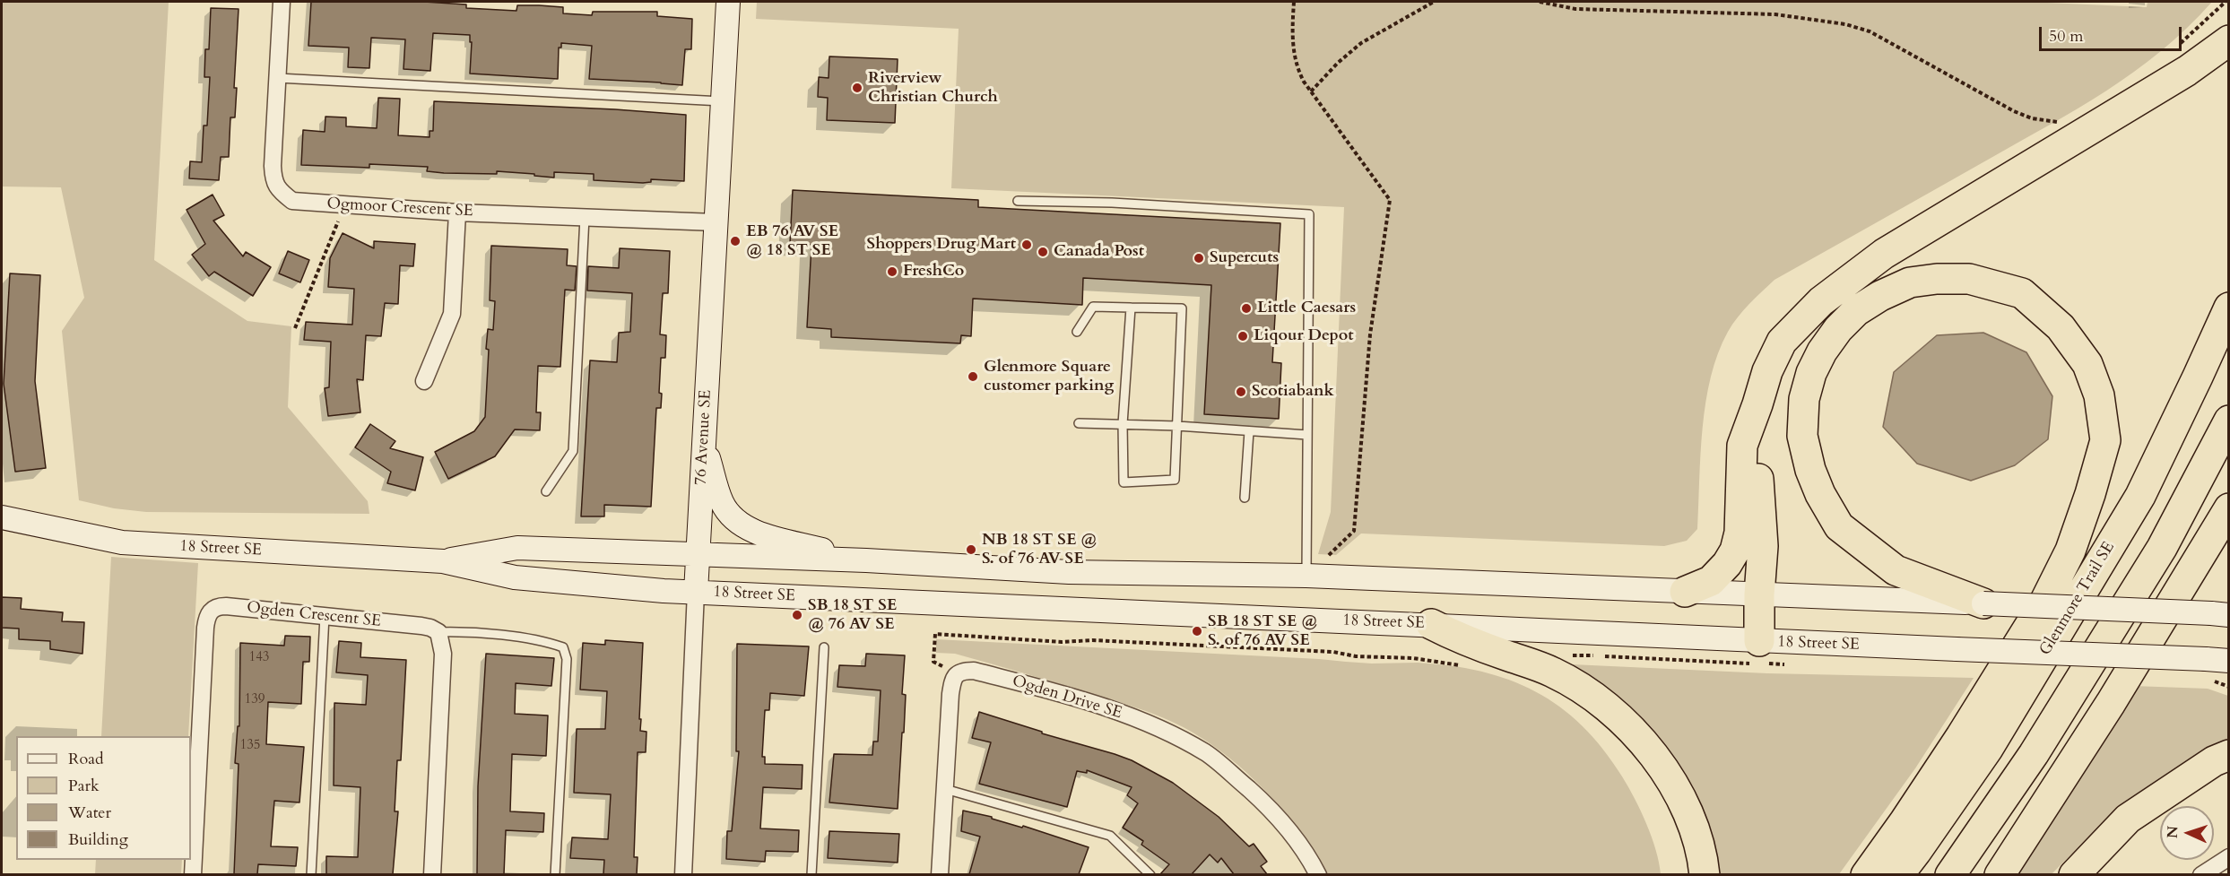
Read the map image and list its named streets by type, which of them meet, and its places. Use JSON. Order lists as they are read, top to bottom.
{
  "streets": {
    "highway": ["Glenmore Trail SE"],
    "street": [
      "Ogmoor Crescent SE",
      "76 Avenue SE",
      "18 Street SE",
      "Ogden Crescent SE",
      "Ogden Drive SE"
    ]
  },
  "crossings": [
    ["Ogmoor Crescent SE", "76 Avenue SE"],
    ["76 Avenue SE", "18 Street SE"]
  ],
  "places": [
    "Riverview Christian Church",
    "EB 76 AV SE @ 18 ST SE",
    "Shoppers Drug Mart",
    "Canada Post",
    "Supercuts",
    "FreshCo",
    "Little Caesars",
    "Liqour Depot",
    "Glenmore Square customer parking",
    "Scotiabank",
    "NB 18 ST SE @ S. of 76 AV SE",
    "SB 18 ST SE @ 76 AV SE",
    "SB 18 ST SE @ S. of 76 AV SE"
  ],
  "house_numbers": ["143", "139", "135"],
  "legend": [
    "Road",
    "Park",
    "Water",
    "Building"
  ],
  "scale_bar": "50 m",
  "north": "left"
}
